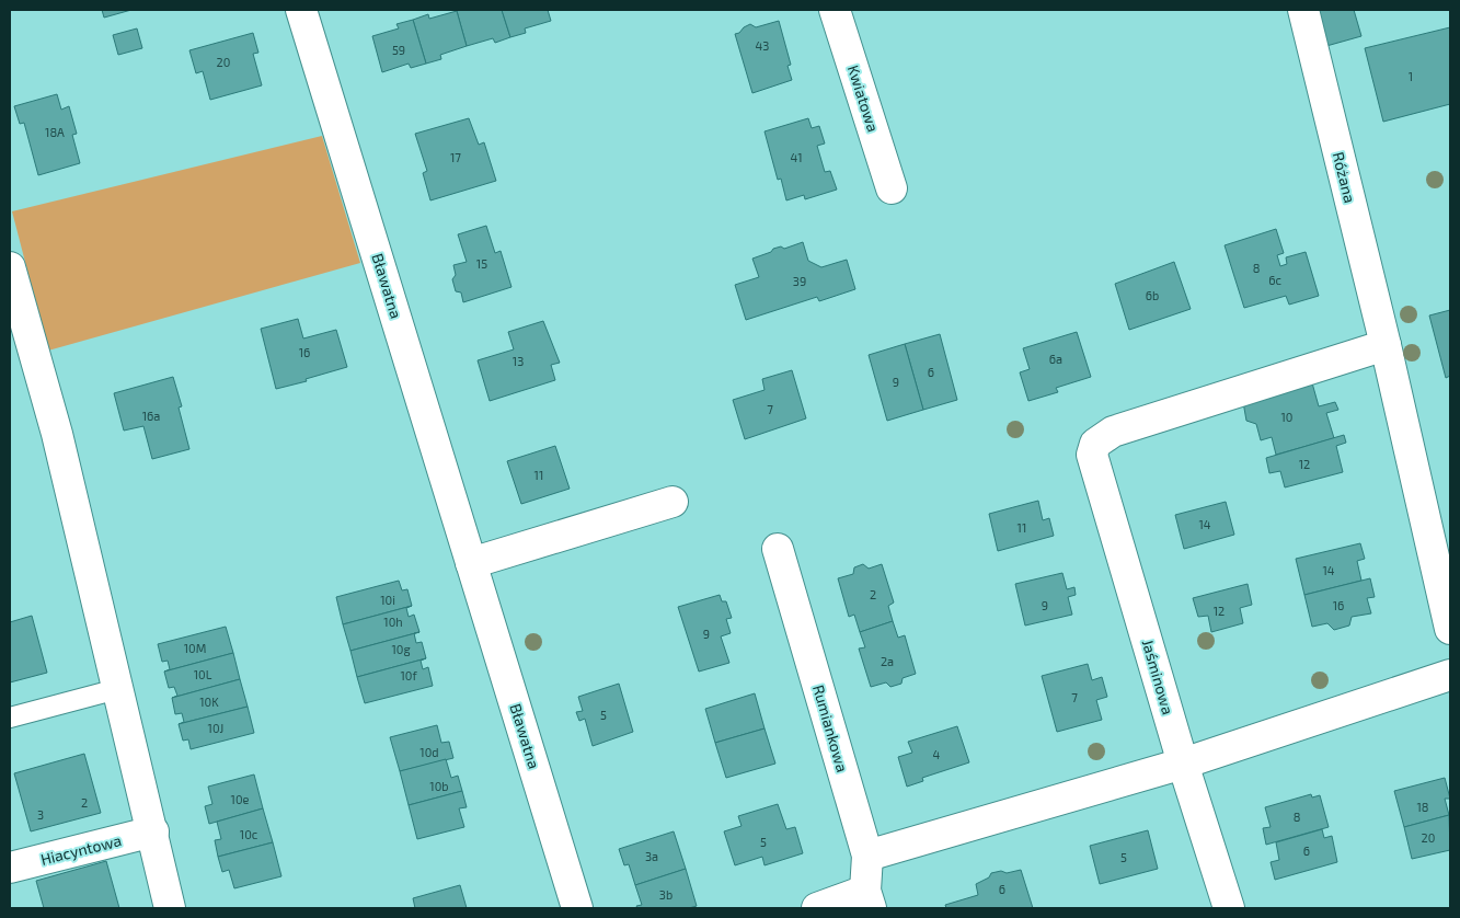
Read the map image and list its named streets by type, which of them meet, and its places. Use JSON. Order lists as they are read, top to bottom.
{
  "streets": {
    "street": [
      "Kwiatowa",
      "Różana",
      "Bławatna",
      "Jaśminowa",
      "Rumiankowa",
      "Hiacyntowa"
    ]
  },
  "crossings": [
    ["Różana", "Jaśminowa"]
  ],
  "house_numbers": [
    "43",
    "59",
    "20",
    "1",
    "18A",
    "17",
    "41",
    "15",
    "8",
    "6c",
    "39",
    "6b",
    "16",
    "6a",
    "13",
    "6",
    "9",
    "7",
    "16a",
    "10",
    "12",
    "11",
    "14",
    "11",
    "14",
    "2",
    "10i",
    "9",
    "16",
    "12",
    "10h",
    "9",
    "10M",
    "10g",
    "2a",
    "10L",
    "10f",
    "7",
    "10K",
    "5",
    "10J",
    "10d",
    "4",
    "10b",
    "10e",
    "2",
    "18",
    "3",
    "8",
    "10c",
    "20",
    "5",
    "6",
    "3a",
    "5",
    "6",
    "3b"
  ]
}
